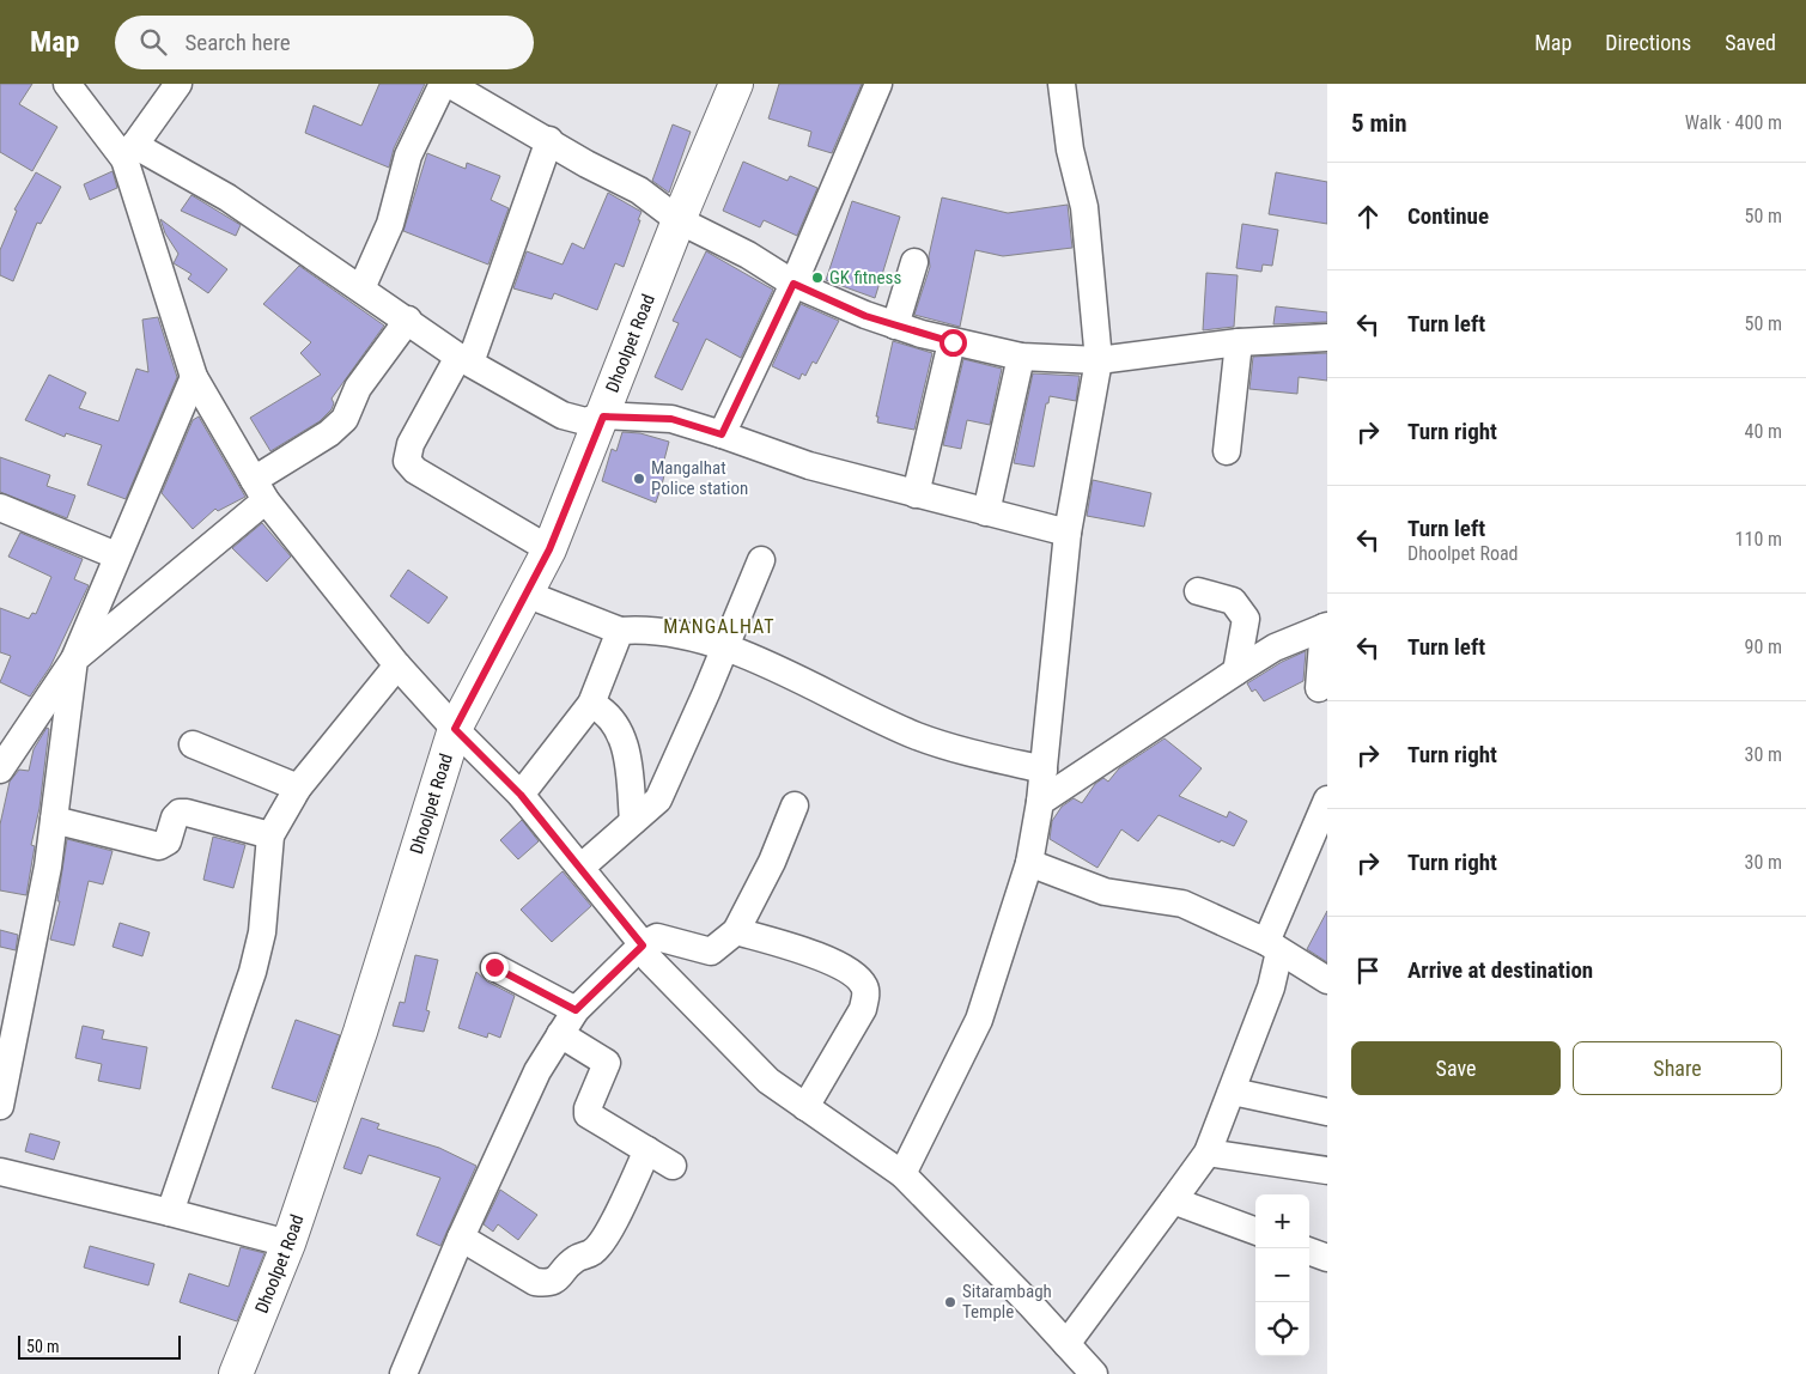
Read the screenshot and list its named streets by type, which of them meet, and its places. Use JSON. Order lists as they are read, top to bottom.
{
  "streets": {
    "main road": ["Dhoolpet Road"]
  },
  "districts": ["MANGALHAT"],
  "places": ["GK fitness", "Mangalhat Police station", "Sitarambagh Temple"],
  "scale_bar": "50 m",
  "page": {
    "header": "Map",
    "search": "Search here",
    "nav": ["Map", "Directions", "Saved"],
    "heading": ["5 min", "Walk · 400 m"],
    "list": [
      ["Continue", "50 m"],
      ["Turn left", "50 m"],
      ["Turn right", "40 m"],
      ["Turn left", "Dhoolpet Road", "110 m"],
      ["Turn left", "90 m"],
      ["Turn right", "30 m"],
      ["Turn right", "30 m"],
      "Arrive at destination"
    ],
    "buttons": ["Save", "Share"],
    "map_buttons": ["+", "−"],
    "scale": "50 m"
  }
}
